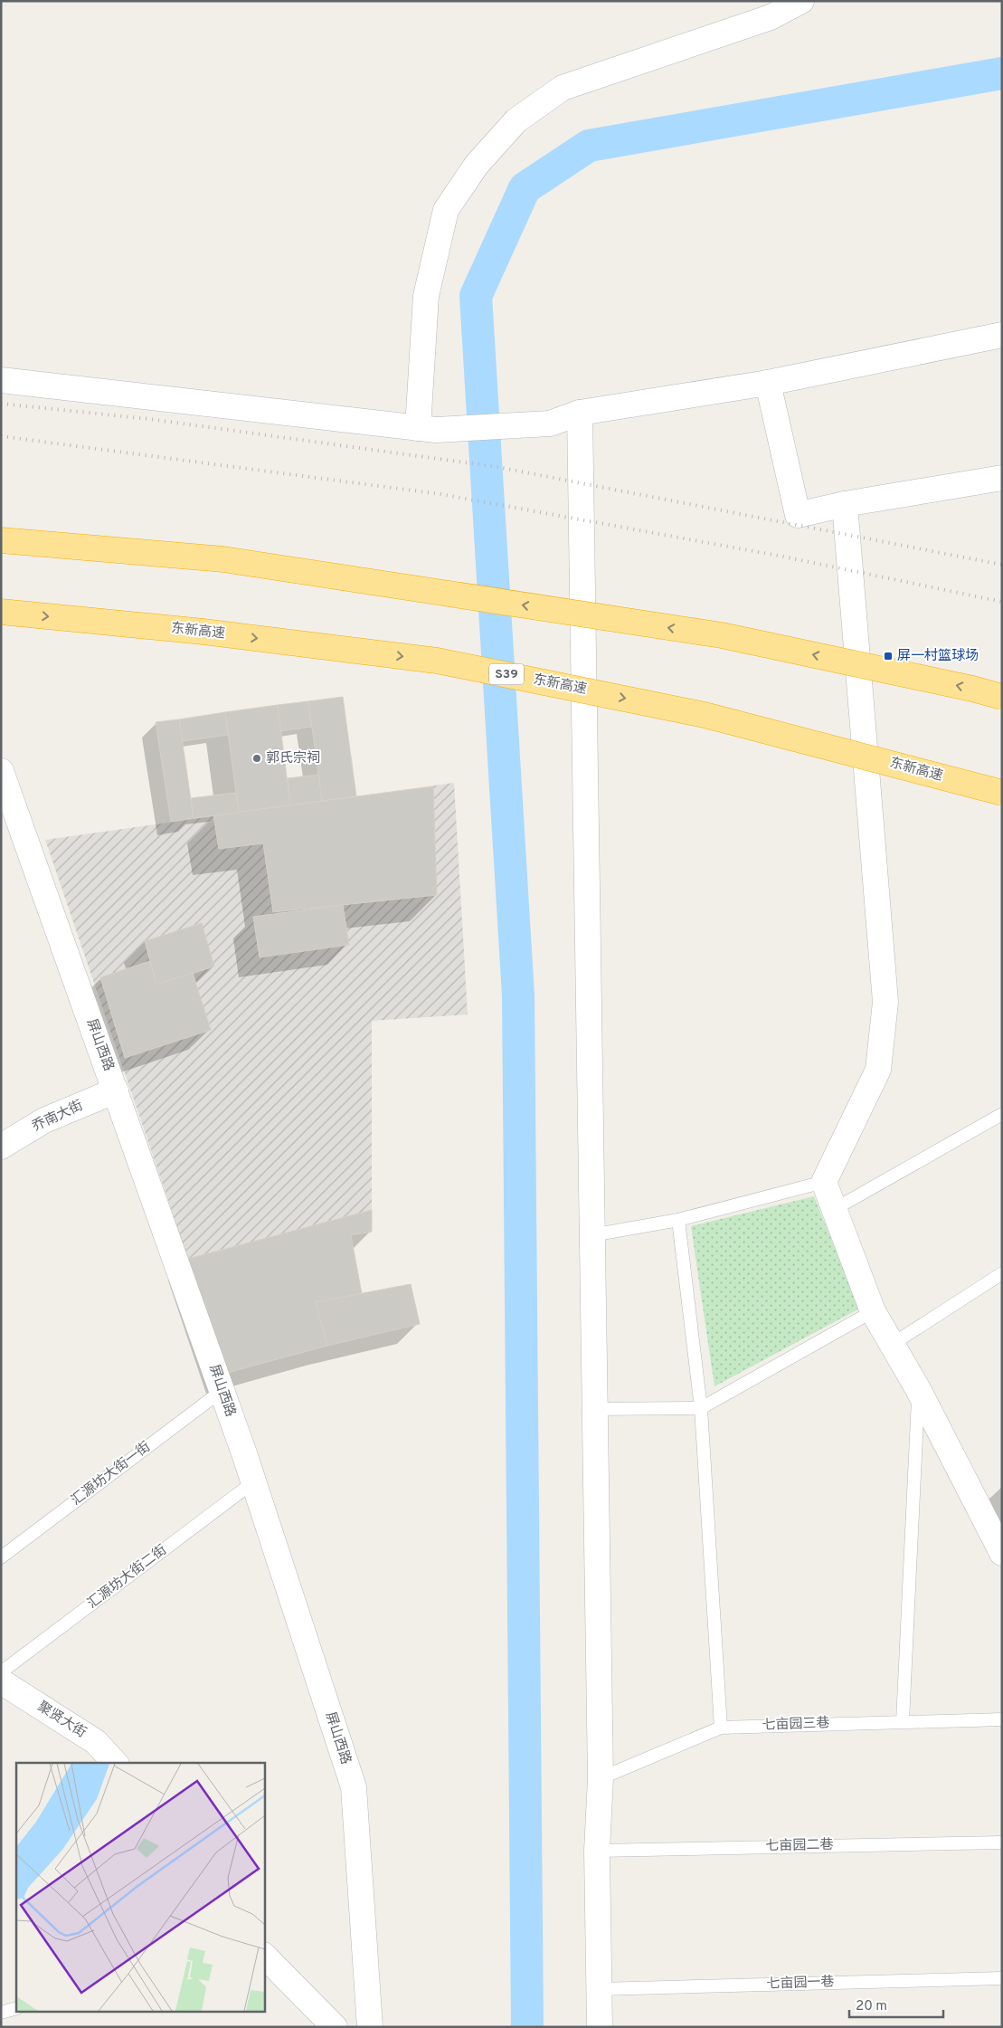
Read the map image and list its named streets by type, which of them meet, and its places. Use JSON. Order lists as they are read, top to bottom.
{
  "streets": {
    "highway": ["东新高速", "S39"],
    "street": ["屏山西路", "乔南大街", "聚贤大街"],
    "lane": [
      "汇源坊大街一街",
      "汇源坊大街二街",
      "七亩园三巷",
      "七亩园二巷",
      "七亩园一巷"
    ]
  },
  "crossings": [
    ["屏山西路", "乔南大街"],
    ["屏山西路", "汇源坊大街一街"],
    ["屏山西路", "汇源坊大街二街"]
  ],
  "places": {
    "transit": ["屏一村篮球场"],
    "other": ["郭氏宗祠"]
  },
  "scale_bar": "20 m"
}
